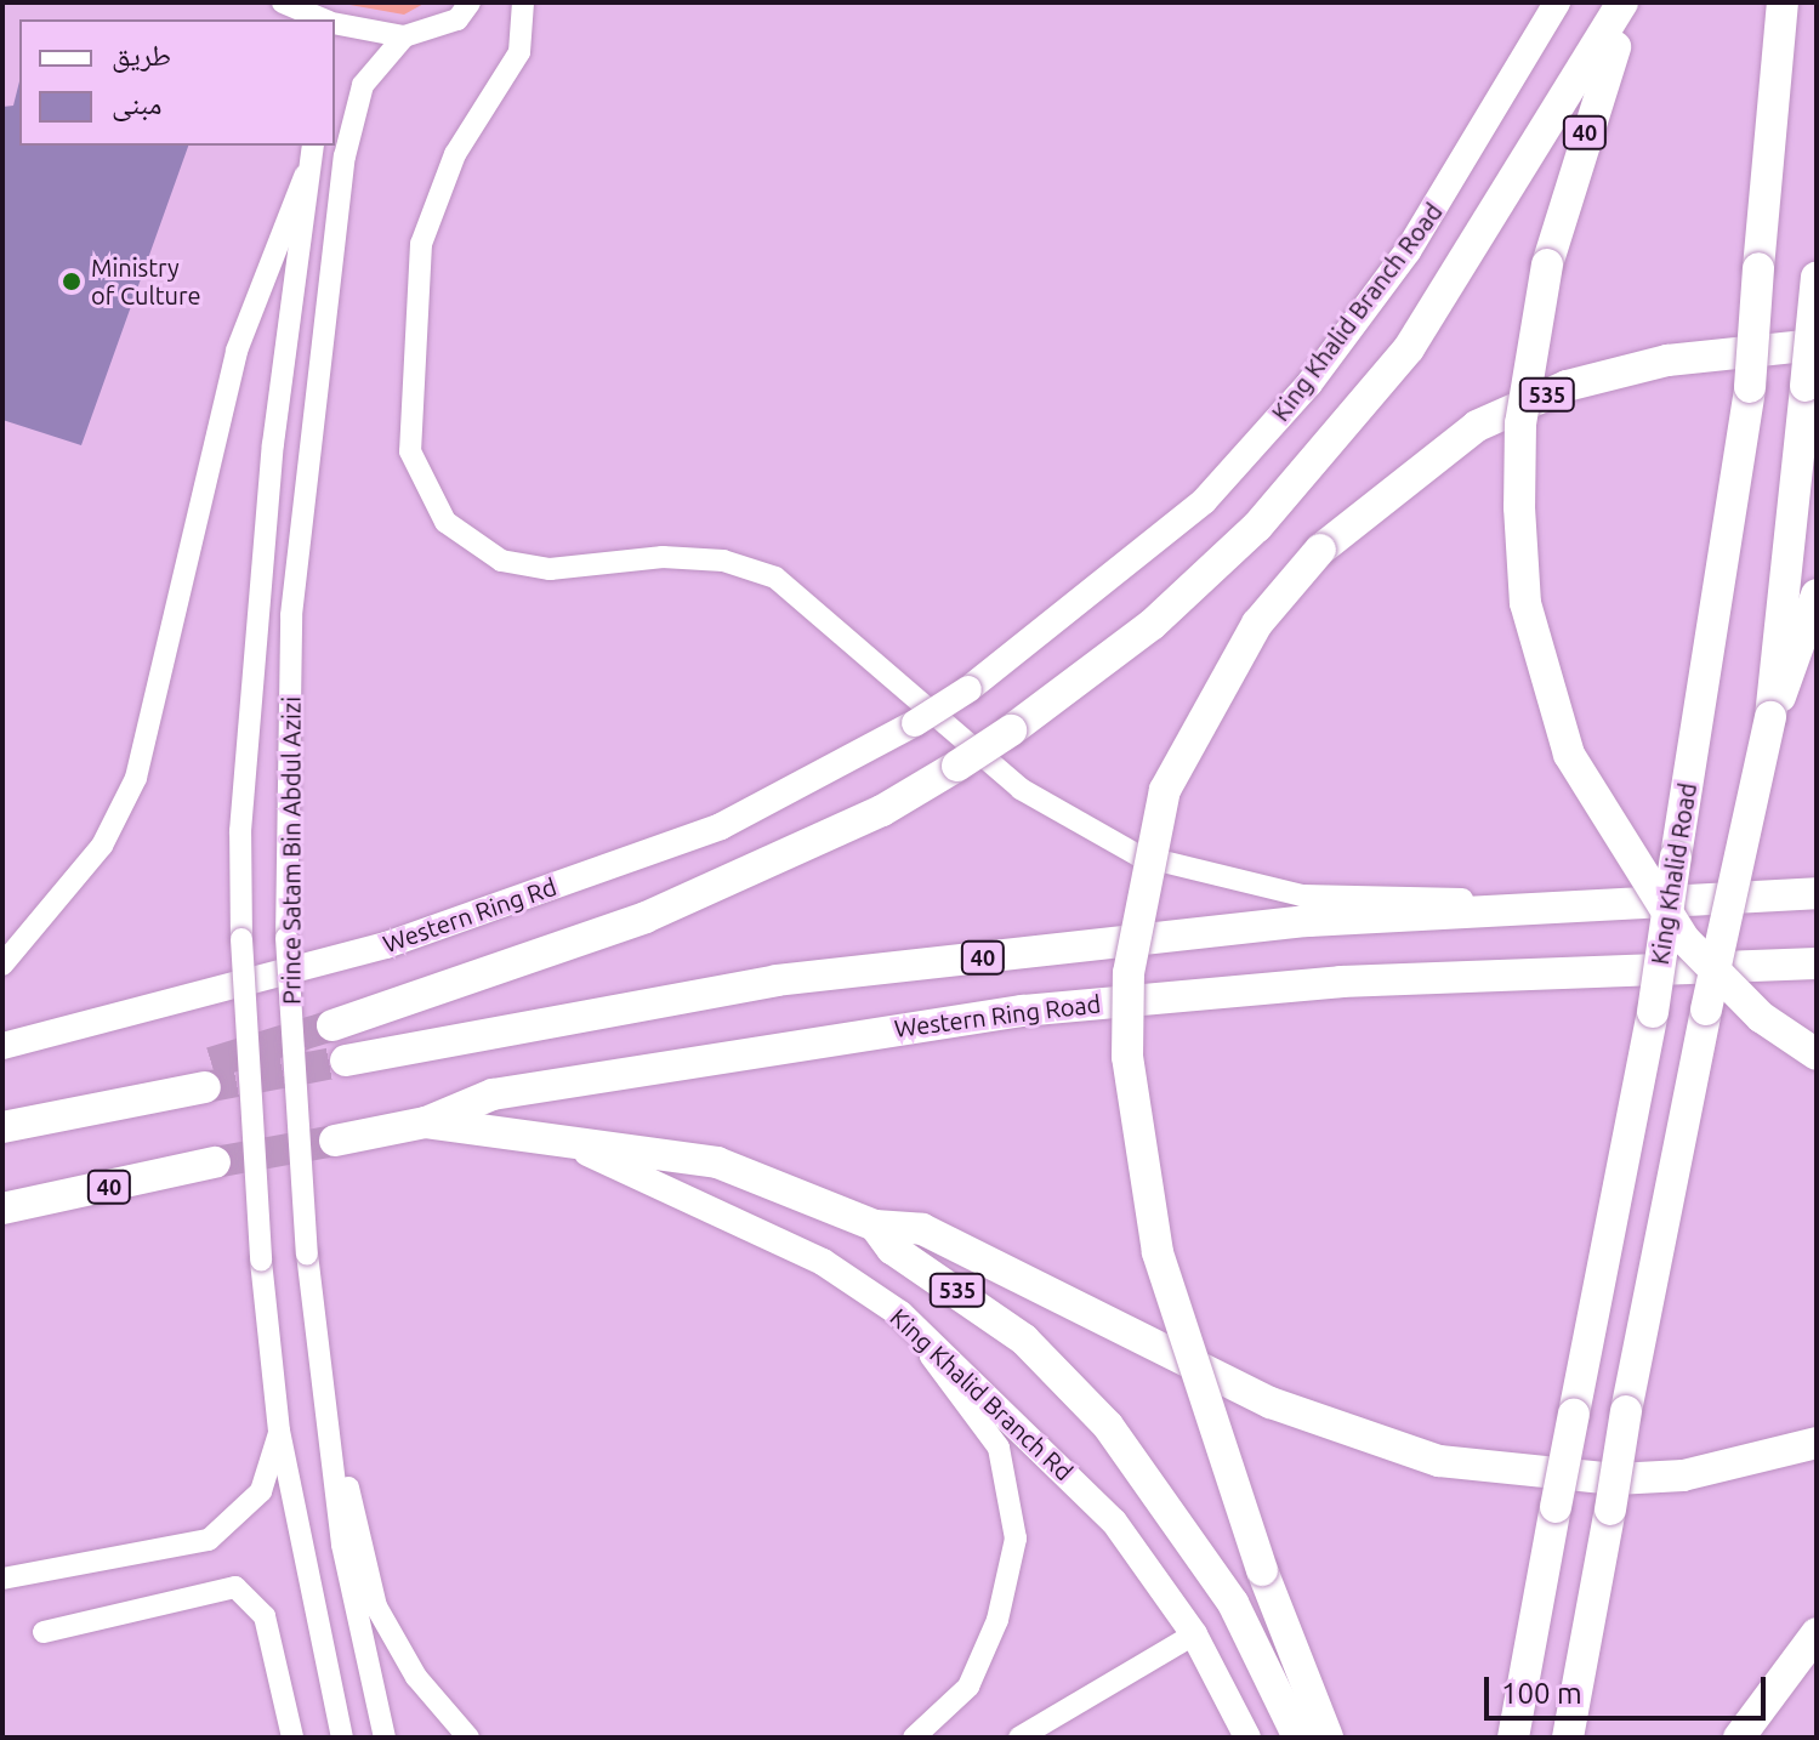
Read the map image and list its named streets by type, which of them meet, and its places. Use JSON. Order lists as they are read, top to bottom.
{
  "streets": {
    "highway": [
      "40",
      "535",
      "King Khalid Road",
      "Western Ring Road"
    ],
    "main road": ["King Khalid Branch Road", "Western Ring Rd", "King Khalid Branch Rd"],
    "street": ["Prince Satam Bin Abdul Azizi"]
  },
  "crossings": [
    ["King Khalid Branch Road", "Western Ring Rd"],
    ["535", "Western Ring Road"],
    ["535", "King Khalid Branch Rd"]
  ],
  "places": ["Ministry of Culture"],
  "legend": ["طريق", "مبنى"],
  "scale_bar": "100 m"
}
